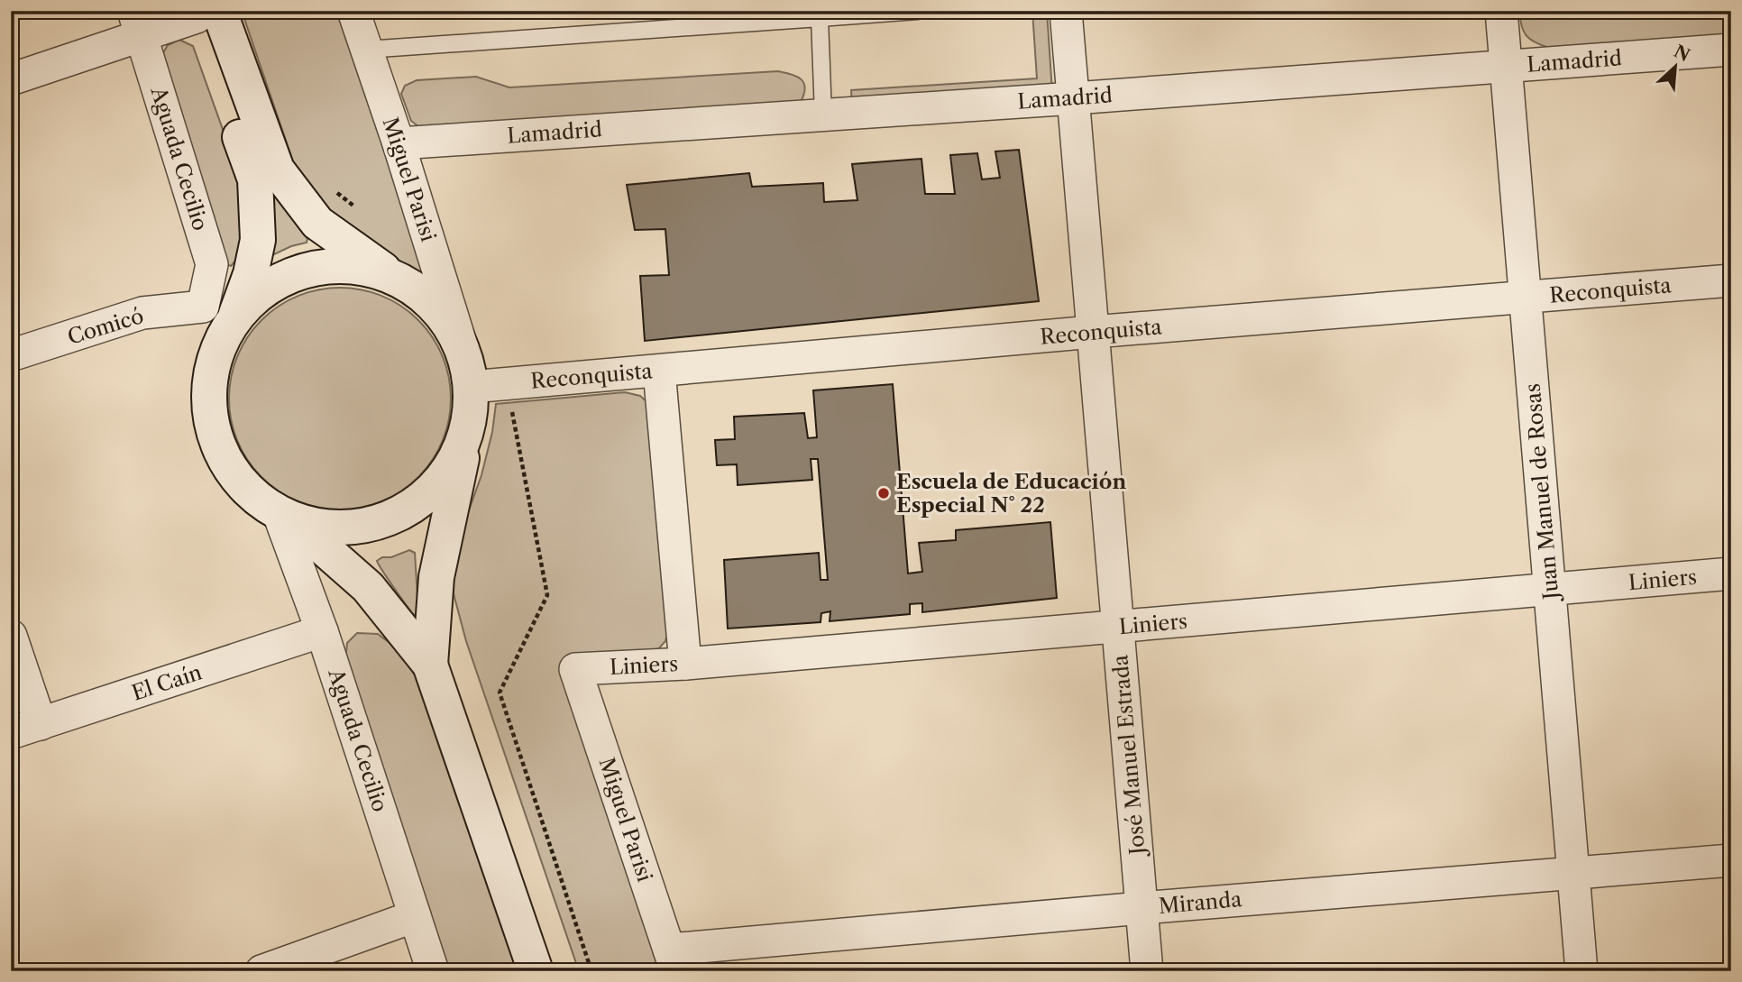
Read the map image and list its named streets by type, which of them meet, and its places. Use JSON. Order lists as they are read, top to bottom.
{
  "streets": {
    "street": [
      "Lamadrid",
      "Aguada Cecilio",
      "Miguel Parisi",
      "Reconquista",
      "Comicó",
      "Juan Manuel de Rosas",
      "Liniers",
      "El Caín",
      "José Manuel Estrada",
      "Miranda"
    ]
  },
  "crossings": [
    ["Lamadrid", "Miguel Parisi"],
    ["Lamadrid", "Juan Manuel de Rosas"],
    ["Lamadrid", "José Manuel Estrada"],
    ["Aguada Cecilio", "Comicó"],
    ["Aguada Cecilio", "El Caín"],
    ["Miguel Parisi", "Liniers"],
    ["Miguel Parisi", "Miranda"],
    ["Reconquista", "Juan Manuel de Rosas"],
    ["Reconquista", "José Manuel Estrada"],
    ["Juan Manuel de Rosas", "Liniers"],
    ["Juan Manuel de Rosas", "Miranda"],
    ["Liniers", "José Manuel Estrada"],
    ["José Manuel Estrada", "Miranda"]
  ],
  "places": ["Escuela de Educación Especial N° 22"],
  "north": "top right"
}
